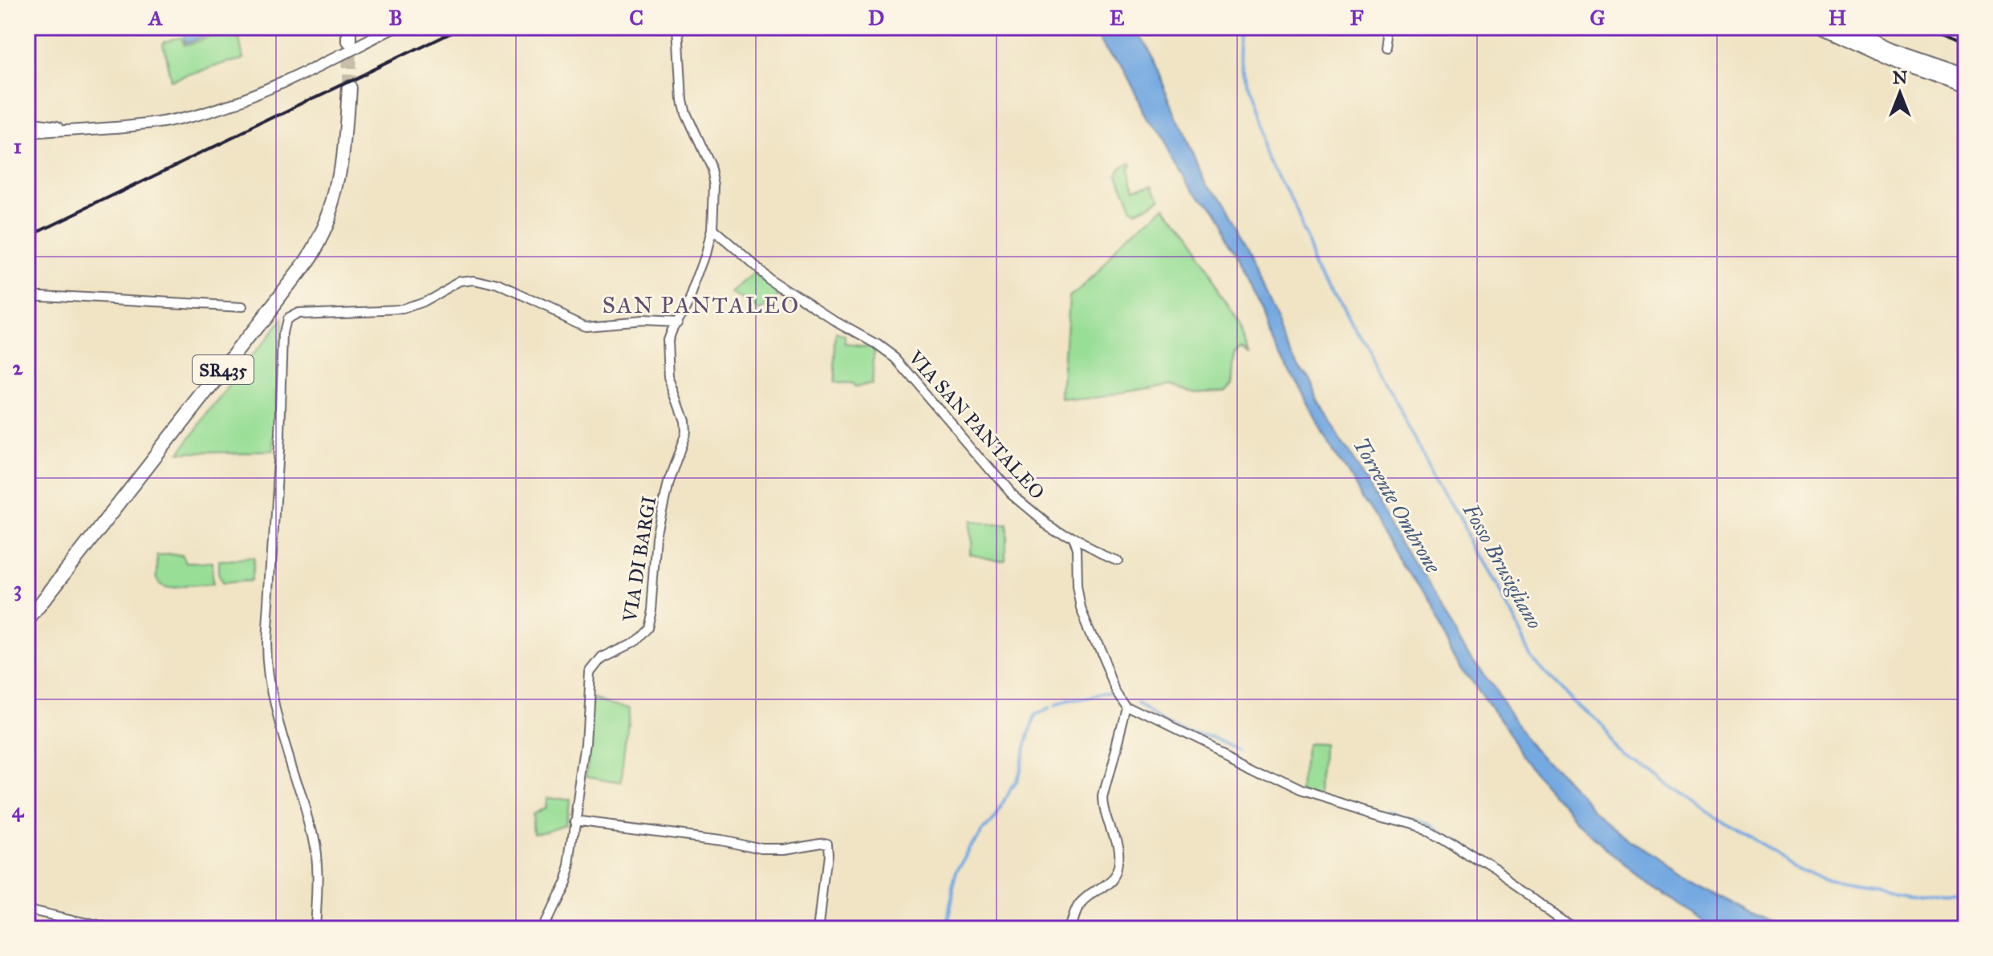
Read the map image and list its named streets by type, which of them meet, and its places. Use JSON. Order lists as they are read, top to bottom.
{
  "streets": {
    "main road": ["SR435"],
    "street": ["VIA SAN PANTALEO", "VIA DI BARGI"]
  },
  "crossings": [
    ["VIA SAN PANTALEO", "VIA DI BARGI"]
  ],
  "districts": ["SAN PANTALEO"],
  "water": ["Torrente Ombrone", "Fosso Brusigliano"],
  "north": "top",
  "grid": {
    "columns": [
      "A",
      "B",
      "C",
      "D",
      "E",
      "F",
      "G",
      "H"
    ],
    "rows": [
      "1",
      "2",
      "3",
      "4"
    ]
  }
}
